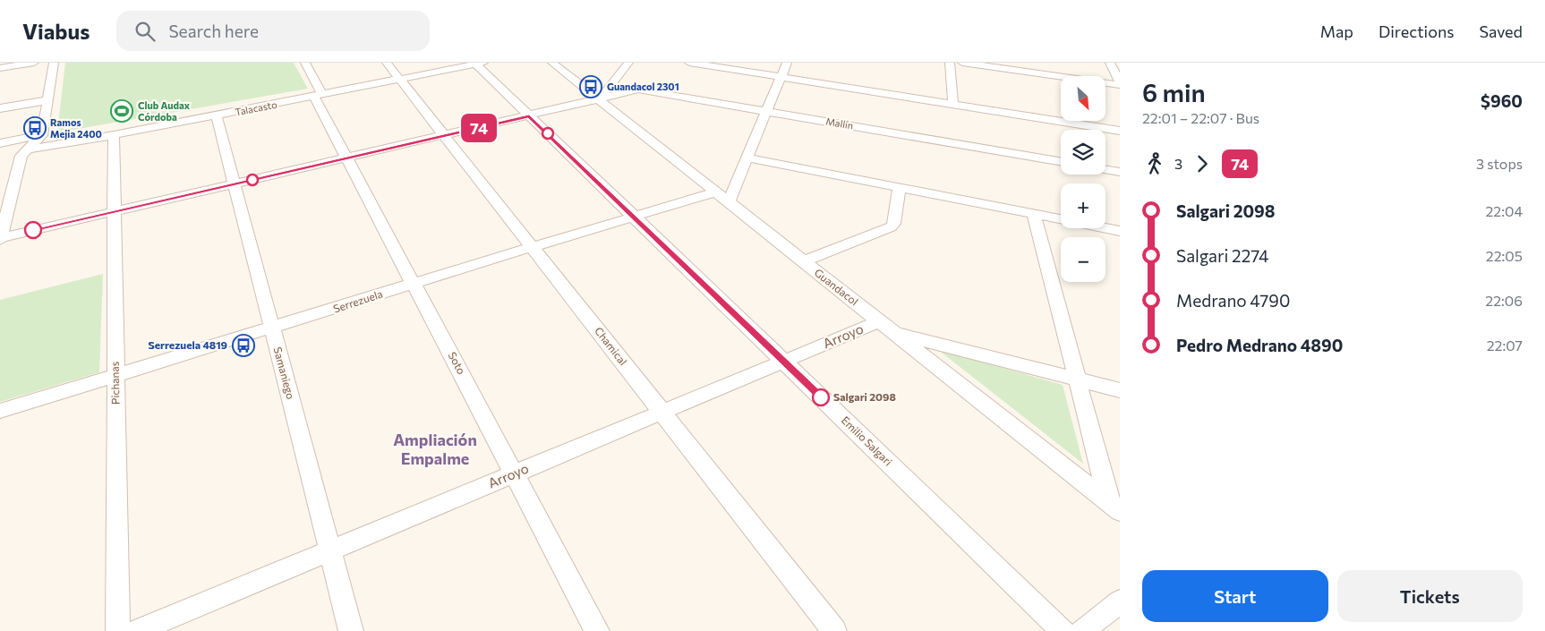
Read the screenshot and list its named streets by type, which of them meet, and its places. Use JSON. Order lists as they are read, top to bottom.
{
  "streets": {
    "street": [
      "Talacasto",
      "Mallín",
      "Guandacol",
      "Serrezuela",
      "Arroyo",
      "Chamical",
      "Soto",
      "Samaniego",
      "Pichanas",
      "Emilio Salgari"
    ]
  },
  "crossings": [
    ["Talacasto", "Chamical"],
    ["Talacasto", "Soto"],
    ["Talacasto", "Samaniego"],
    ["Talacasto", "Pichanas"],
    ["Talacasto", "Emilio Salgari"],
    ["Guandacol", "Serrezuela"],
    ["Guandacol", "Arroyo"],
    ["Serrezuela", "Chamical"],
    ["Serrezuela", "Soto"],
    ["Serrezuela", "Samaniego"],
    ["Serrezuela", "Pichanas"],
    ["Serrezuela", "Emilio Salgari"],
    ["Arroyo", "Chamical"],
    ["Arroyo", "Soto"],
    ["Arroyo", "Samaniego"],
    ["Arroyo", "Emilio Salgari"]
  ],
  "districts": ["Ampliación Empalme"],
  "places": {
    "bus stop": ["Guandacol 2301", "Ramos Mejia 2400", "Serrezuela 4819"],
    "sports": ["Club Audax Córdoba"],
    "other": ["Salgari 2098"]
  },
  "lines": ["bus line 74"],
  "north": "bottom right",
  "page": {
    "header": "Viabus",
    "search": "Search here",
    "nav": ["Map", "Directions", "Saved"],
    "on_map": "74",
    "heading": ["6 min", "22:01 – 22:07 · Bus", "$960"],
    "map_buttons": ["+", "−"],
    "legs": ["3", "74", "3 stops"],
    "list": [
      {
        "name": "Salgari 2098",
        "value": "22:04"
      },
      {
        "name": "Salgari 2274",
        "value": "22:05"
      },
      {
        "name": "Medrano 4790",
        "value": "22:06"
      },
      {
        "name": "Pedro Medrano 4890",
        "value": "22:07"
      }
    ],
    "buttons": ["Start", "Tickets"]
  }
}
